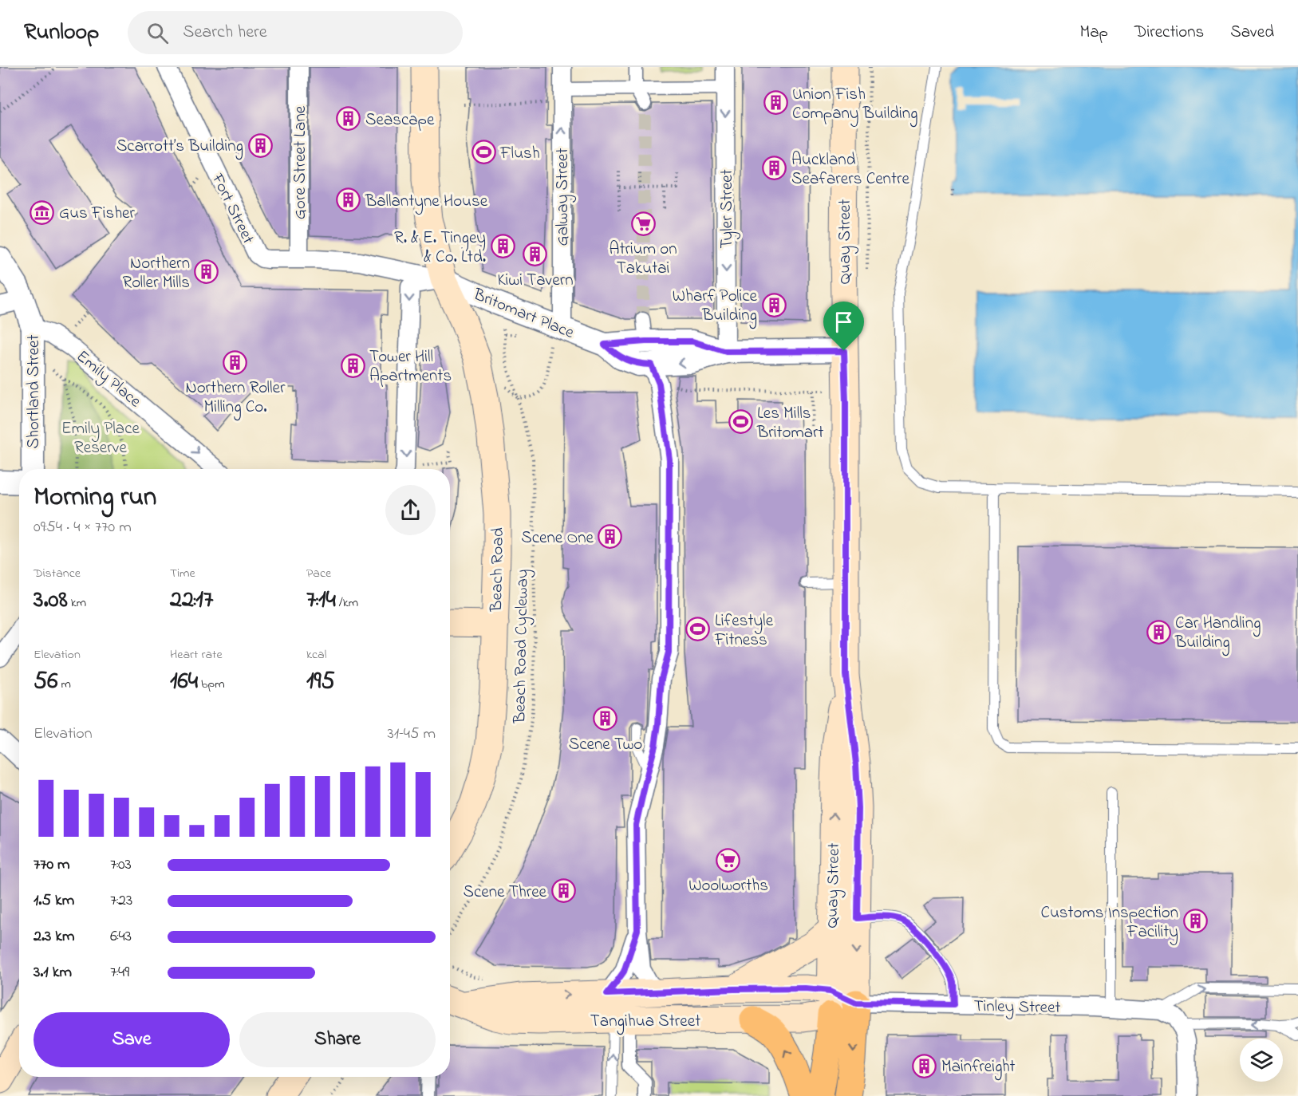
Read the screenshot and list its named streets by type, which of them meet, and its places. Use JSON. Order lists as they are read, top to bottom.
{
  "streets": {
    "main road": ["Quay Street", "Beach Road", "Tangihua Street"],
    "street": [
      "Gore Street Lane",
      "Galway Street",
      "Fort Street",
      "Tyler Street",
      "Britomart Place",
      "Emily Place",
      "Shortland Street",
      "Tinley Street"
    ],
    "path": ["Beach Road Cycleway"]
  },
  "crossings": [
    ["Gore Street Lane", "Fort Street"],
    ["Galway Street", "Britomart Place"],
    ["Fort Street", "Britomart Place"],
    ["Fort Street", "Beach Road"],
    ["Tyler Street", "Britomart Place"],
    ["Quay Street", "Britomart Place"],
    ["Quay Street", "Tinley Street"],
    ["Quay Street", "Tangihua Street"],
    ["Britomart Place", "Beach Road"],
    ["Emily Place", "Shortland Street"]
  ],
  "one_way": ["Galway Street", "Tyler Street", "Emily Place"],
  "parks": ["Emily Place Reserve"],
  "places": {
    "building": [
      "Union Fish Company Building",
      "Seascape",
      "Scarrott’s Building",
      "Auckland Seafarers Centre",
      "Ballantyne House",
      "R. & E. Tingey & Co. Ltd.",
      "Kiwi Tavern",
      "Northern Roller Mills",
      "Wharf Police Building",
      "Northern Roller Milling Co.",
      "Tower Hill Apartments",
      "Scene One",
      "Car Handling Building",
      "Scene Two",
      "Scene Three",
      "Customs Inspection Facility",
      "Mainfreight"
    ],
    "sports": ["Flush", "Les Mills Britomart", "Lifestyle Fitness"],
    "museum": ["Gus Fisher"],
    "supermarket": ["Atrium on Takutai", "Woolworths"]
  },
  "page": {
    "header": "Runloop",
    "search": "Search here",
    "nav": ["Map", "Directions", "Saved"],
    "heading": ["Morning run", "09:54 · 4 × 770 m"],
    "stats": [
      ["Distance", "3.08 km"],
      ["Time", "22:17"],
      ["Pace", "7:14 /km"],
      ["Elevation", "56 m"],
      ["Heart rate", "164 bpm"],
      ["kcal", "195"]
    ],
    "chart": ["Elevation", "31–45 m"],
    "list": [
      {
        "name": "770 m",
        "note": "7:03"
      },
      {
        "name": "1.5 km",
        "note": "7:23"
      },
      {
        "name": "2.3 km",
        "note": "6:43"
      },
      {
        "name": "3.1 km",
        "note": "7:49"
      }
    ],
    "buttons": ["Save", "Share"]
  }
}
